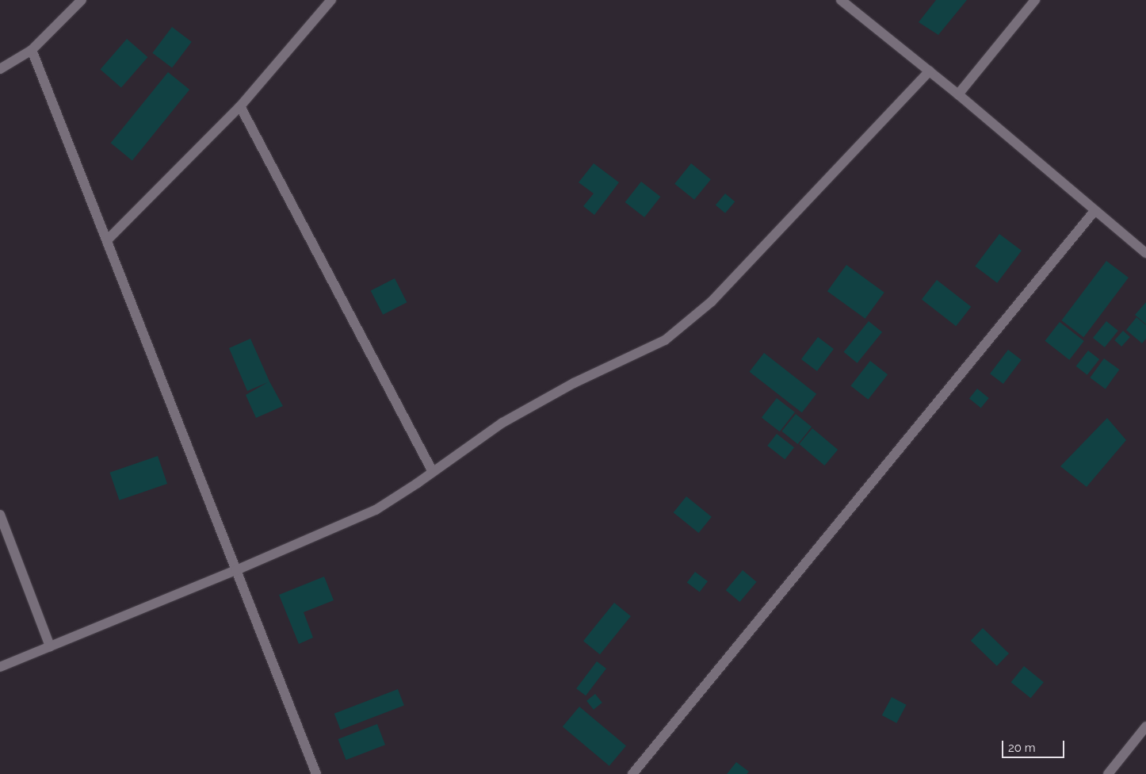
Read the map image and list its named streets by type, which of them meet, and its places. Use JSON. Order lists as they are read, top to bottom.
{
  "scale_bar": "20 m"
}
